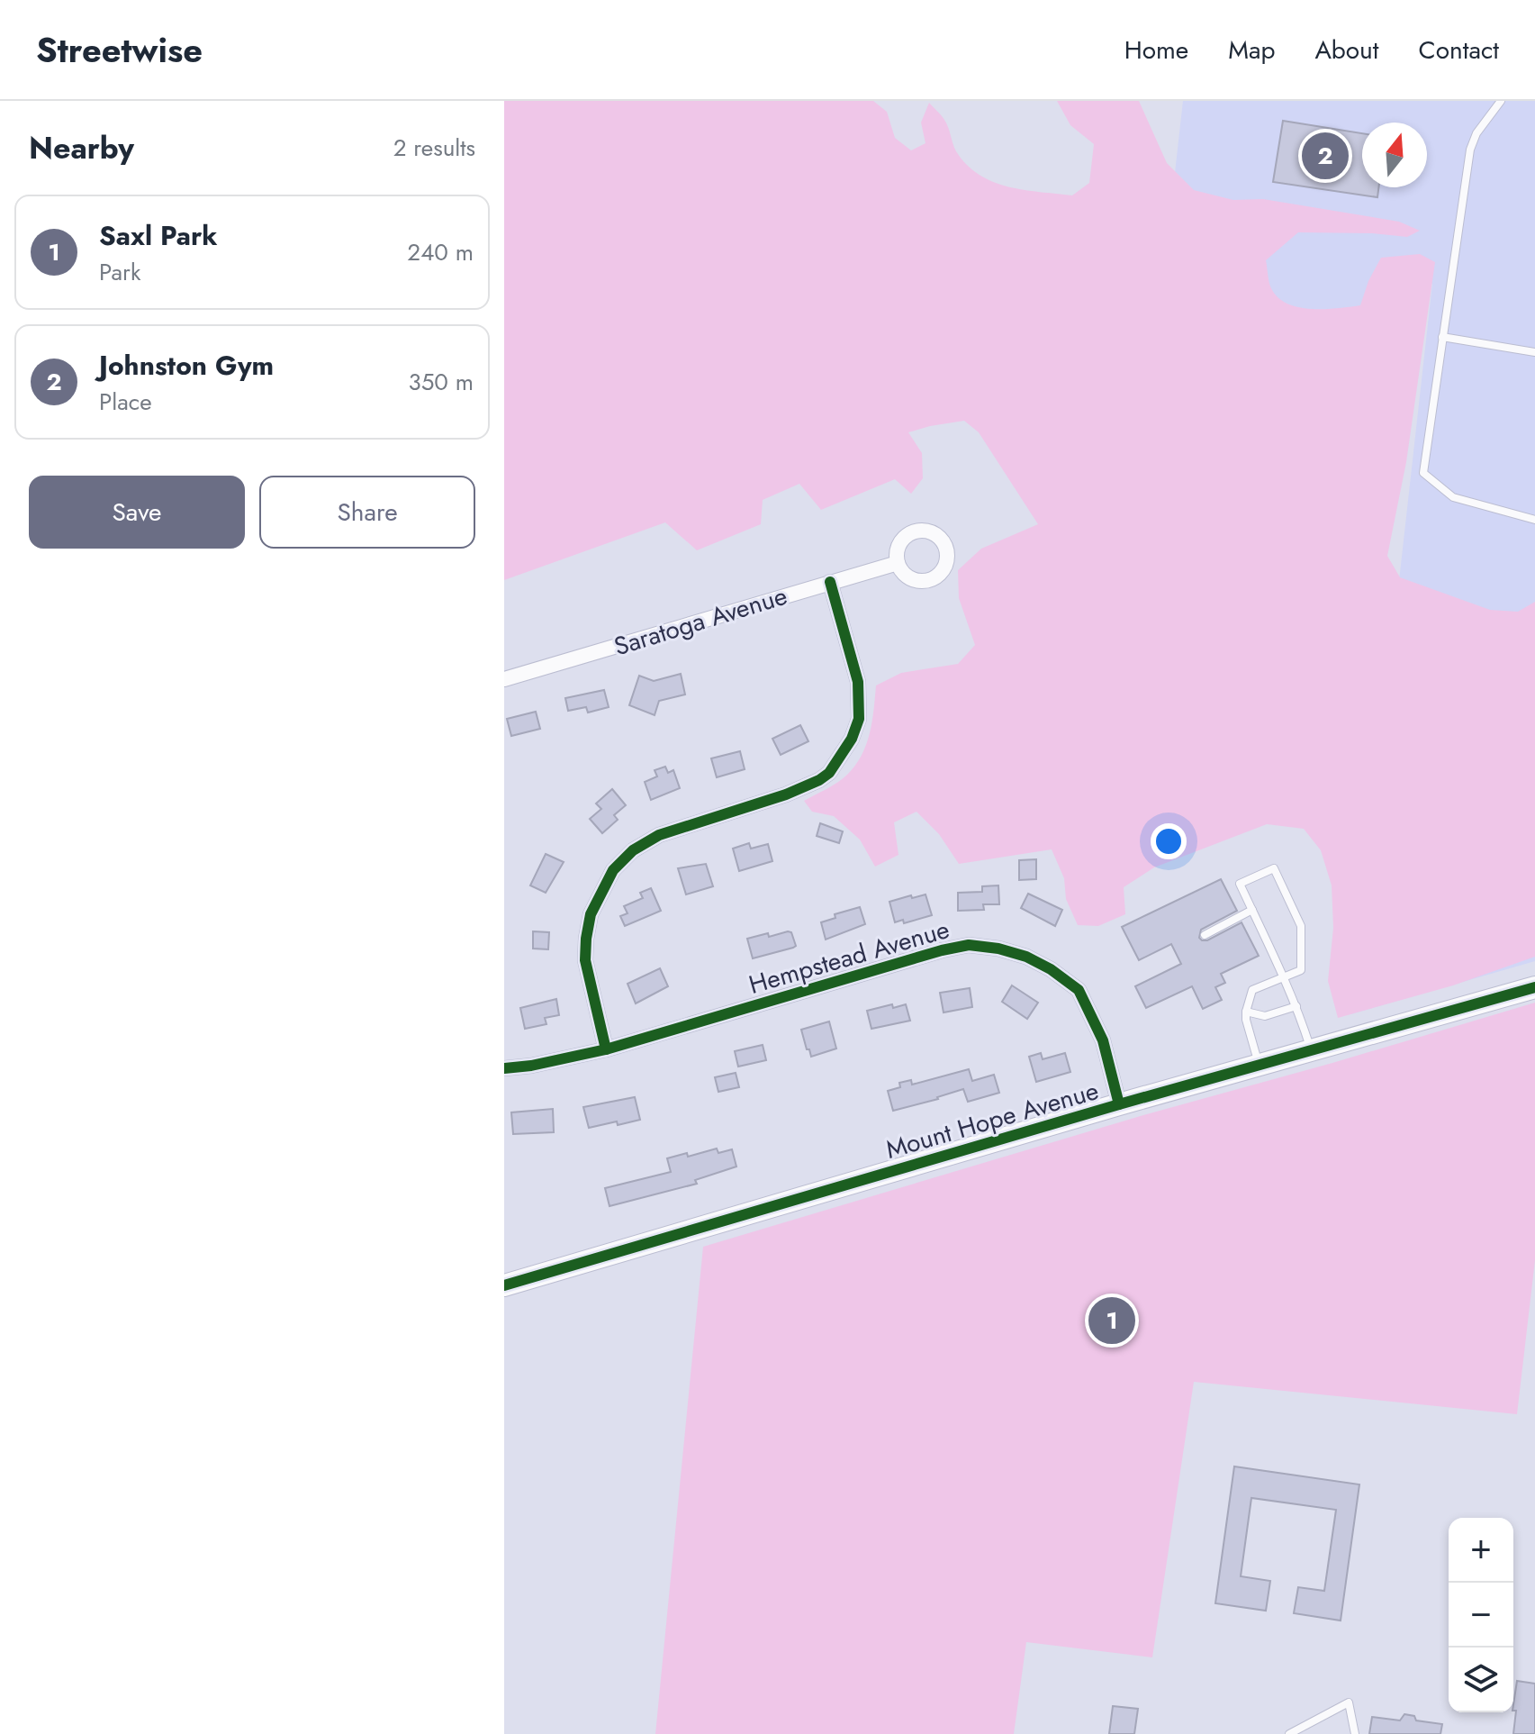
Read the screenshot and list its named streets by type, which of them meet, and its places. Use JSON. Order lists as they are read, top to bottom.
{
  "streets": {
    "street": ["Saratoga Avenue", "Hempstead Avenue", "Mount Hope Avenue"]
  },
  "crossings": [
    ["Hempstead Avenue", "Mount Hope Avenue"]
  ],
  "north": "top",
  "page": {
    "header": "Streetwise",
    "nav": [
      "Home",
      "Map",
      "About",
      "Contact"
    ],
    "heading": ["Nearby", "2 results"],
    "pins": ["2", "1"],
    "list": [
      {
        "mark": "1",
        "name": "Saxl Park",
        "note": "Park",
        "value": "240 m"
      },
      {
        "mark": "2",
        "name": "Johnston Gym",
        "note": "Place",
        "value": "350 m"
      }
    ],
    "buttons": ["Save", "Share"],
    "map_buttons": ["+", "−"]
  }
}
